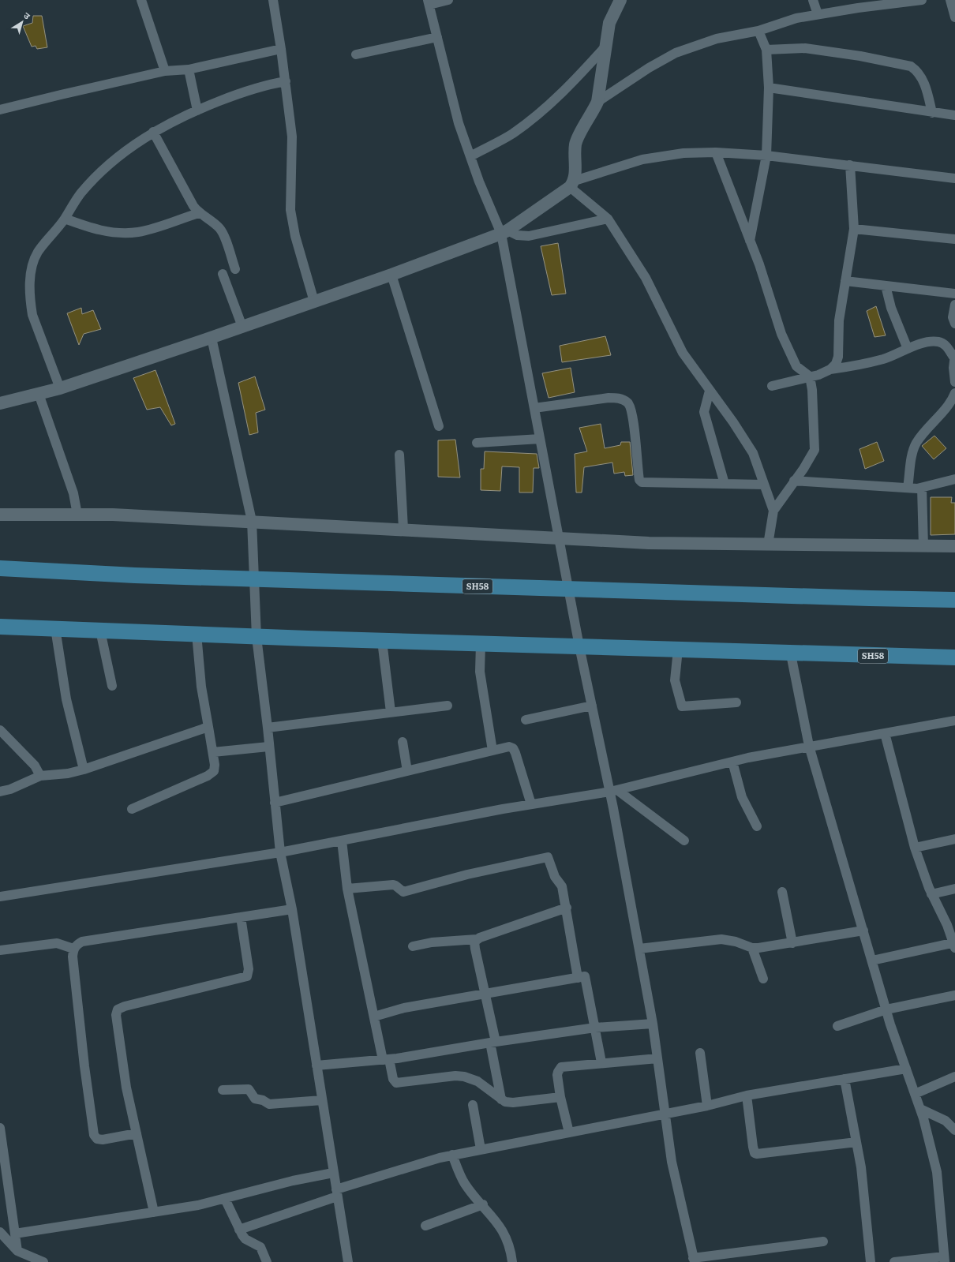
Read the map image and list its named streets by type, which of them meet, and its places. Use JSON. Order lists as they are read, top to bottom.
{
  "streets": {
    "main road": ["SH58"]
  },
  "north": "top right"
}
